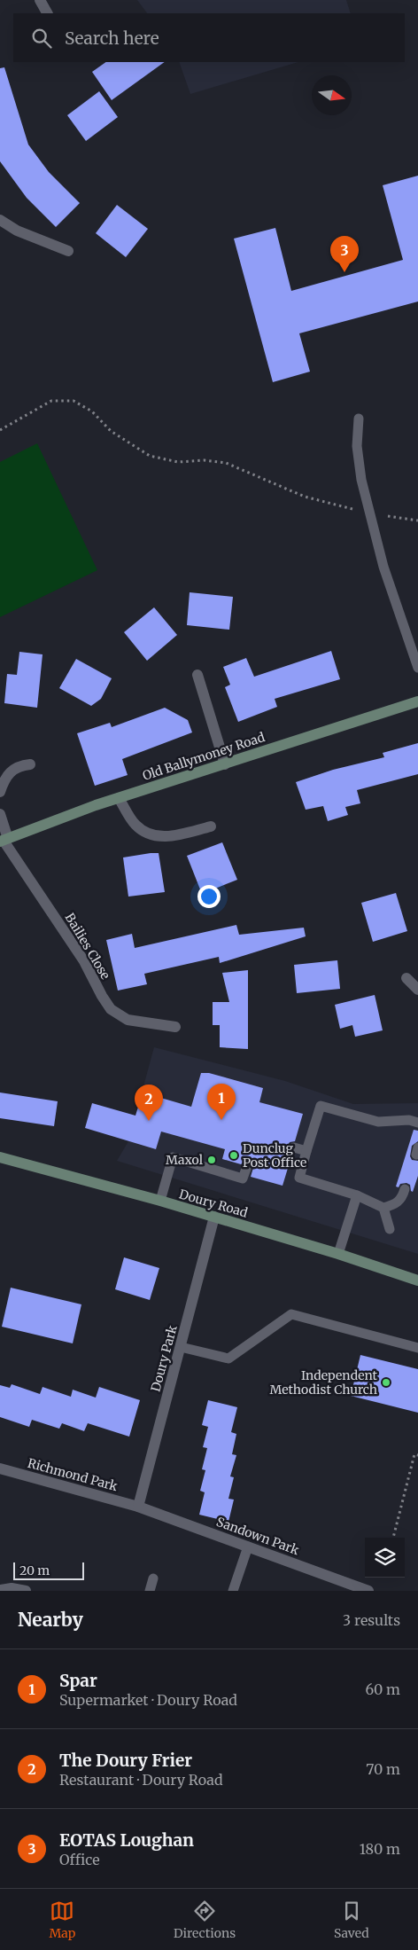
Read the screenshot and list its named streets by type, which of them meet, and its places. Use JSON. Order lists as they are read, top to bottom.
{
  "streets": {
    "street": [
      "Old Ballymoney Road",
      "Bailies Close",
      "Doury Road",
      "Doury Park",
      "Richmond Park",
      "Sandown Park"
    ]
  },
  "crossings": [
    ["Old Ballymoney Road", "Bailies Close"],
    ["Doury Road", "Doury Park"],
    ["Doury Park", "Richmond Park"],
    ["Doury Park", "Sandown Park"],
    ["Richmond Park", "Sandown Park"]
  ],
  "places": ["Dunclug Post Office", "Maxol", "Independent Methodist Church"],
  "scale_bar": "20 m",
  "north": "right",
  "page": {
    "search": "Search here",
    "pins": ["3", "1", "2"],
    "scale": "20 m",
    "heading": ["Nearby", "3 results"],
    "list": [
      {
        "mark": "1",
        "name": "Spar",
        "note": "Supermarket · Doury Road",
        "value": "60 m"
      },
      {
        "mark": "2",
        "name": "The Doury Frier",
        "note": "Restaurant · Doury Road",
        "value": "70 m"
      },
      {
        "mark": "3",
        "name": "EOTAS Loughan",
        "note": "Office",
        "value": "180 m"
      }
    ],
    "nav": ["Map", "Directions", "Saved"]
  }
}
